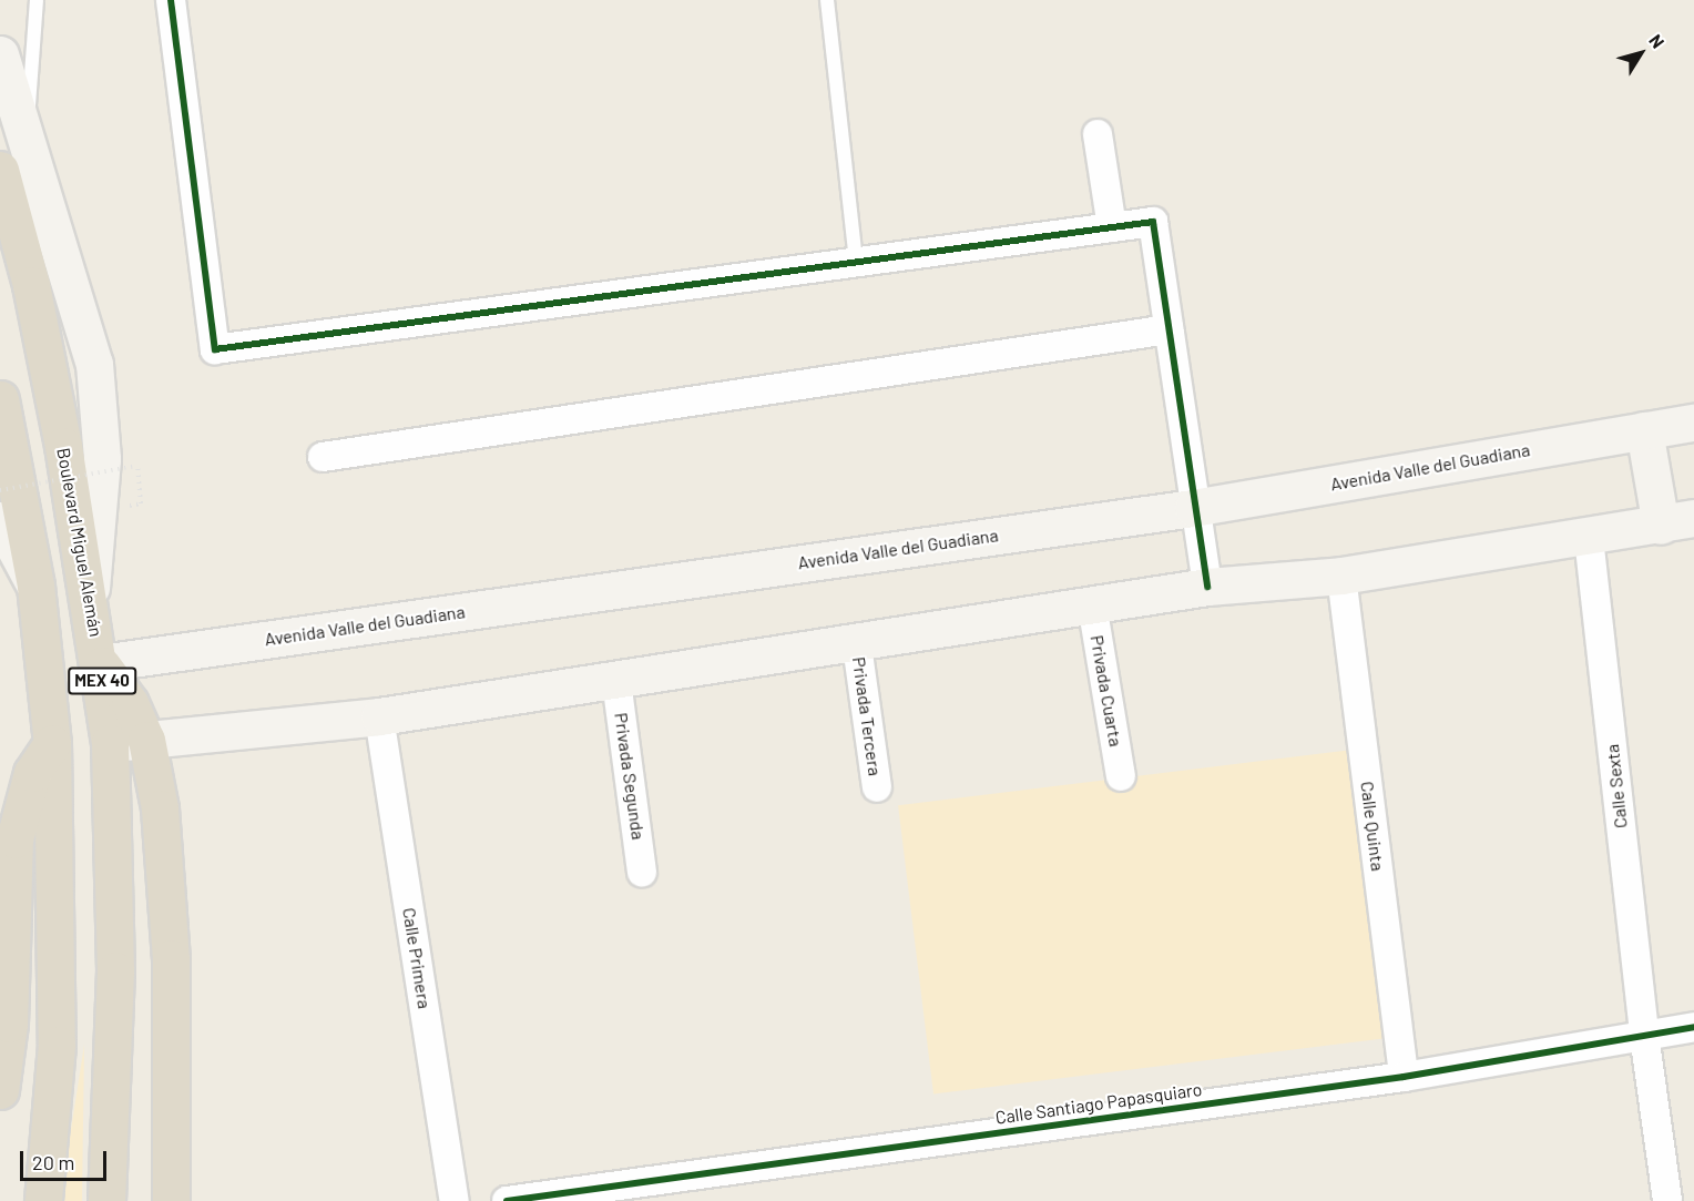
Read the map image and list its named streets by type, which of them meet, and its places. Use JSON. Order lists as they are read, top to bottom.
{
  "streets": {
    "highway": ["Boulevard Miguel Alemán", "MEX 40"],
    "main road": ["Avenida Valle del Guadiana"],
    "street": [
      "Privada Cuarta",
      "Privada Tercera",
      "Privada Segunda",
      "Calle Sexta",
      "Calle Quinta",
      "Calle Primera",
      "Calle Santiago Papasquiaro"
    ]
  },
  "crossings": [
    ["Avenida Valle del Guadiana", "Boulevard Miguel Alemán"],
    ["Calle Sexta", "Calle Santiago Papasquiaro"],
    ["Calle Quinta", "Calle Santiago Papasquiaro"]
  ],
  "scale_bar": "20 m",
  "north": "top right"
}
